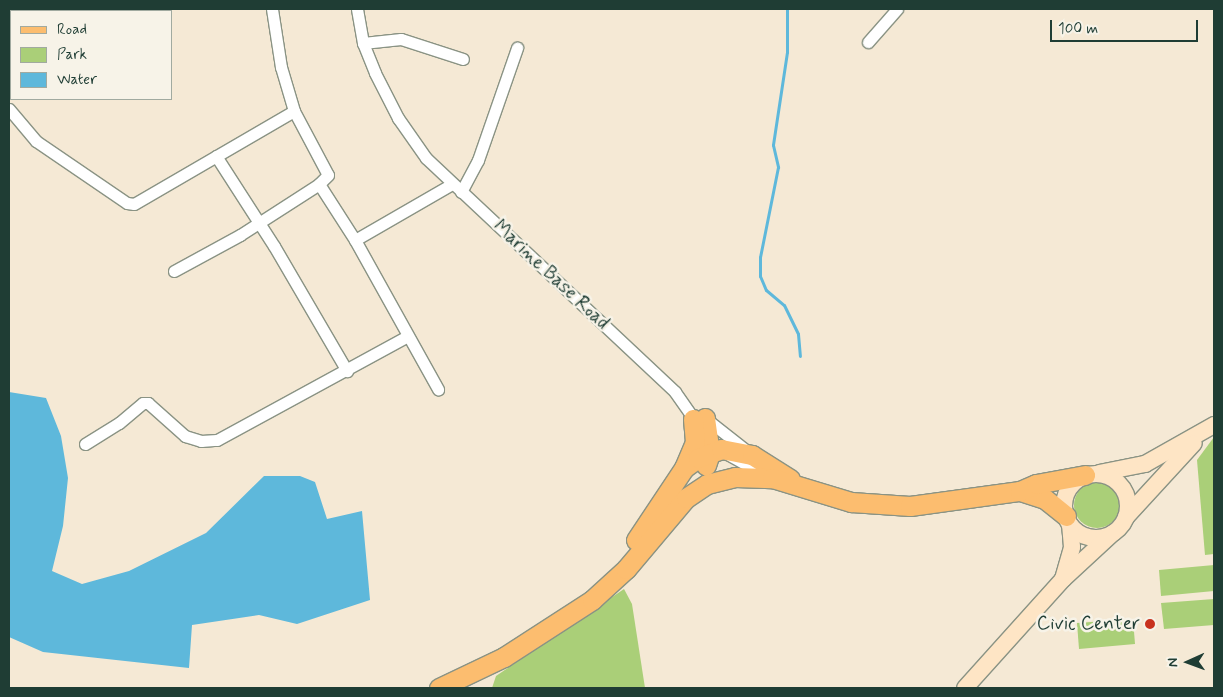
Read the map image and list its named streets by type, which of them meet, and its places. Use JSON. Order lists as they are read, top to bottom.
{
  "streets": {
    "street": ["Marine Base Road"]
  },
  "places": ["Civic Center"],
  "legend": ["Road", "Park", "Water"],
  "scale_bar": "100 m",
  "north": "left"
}
